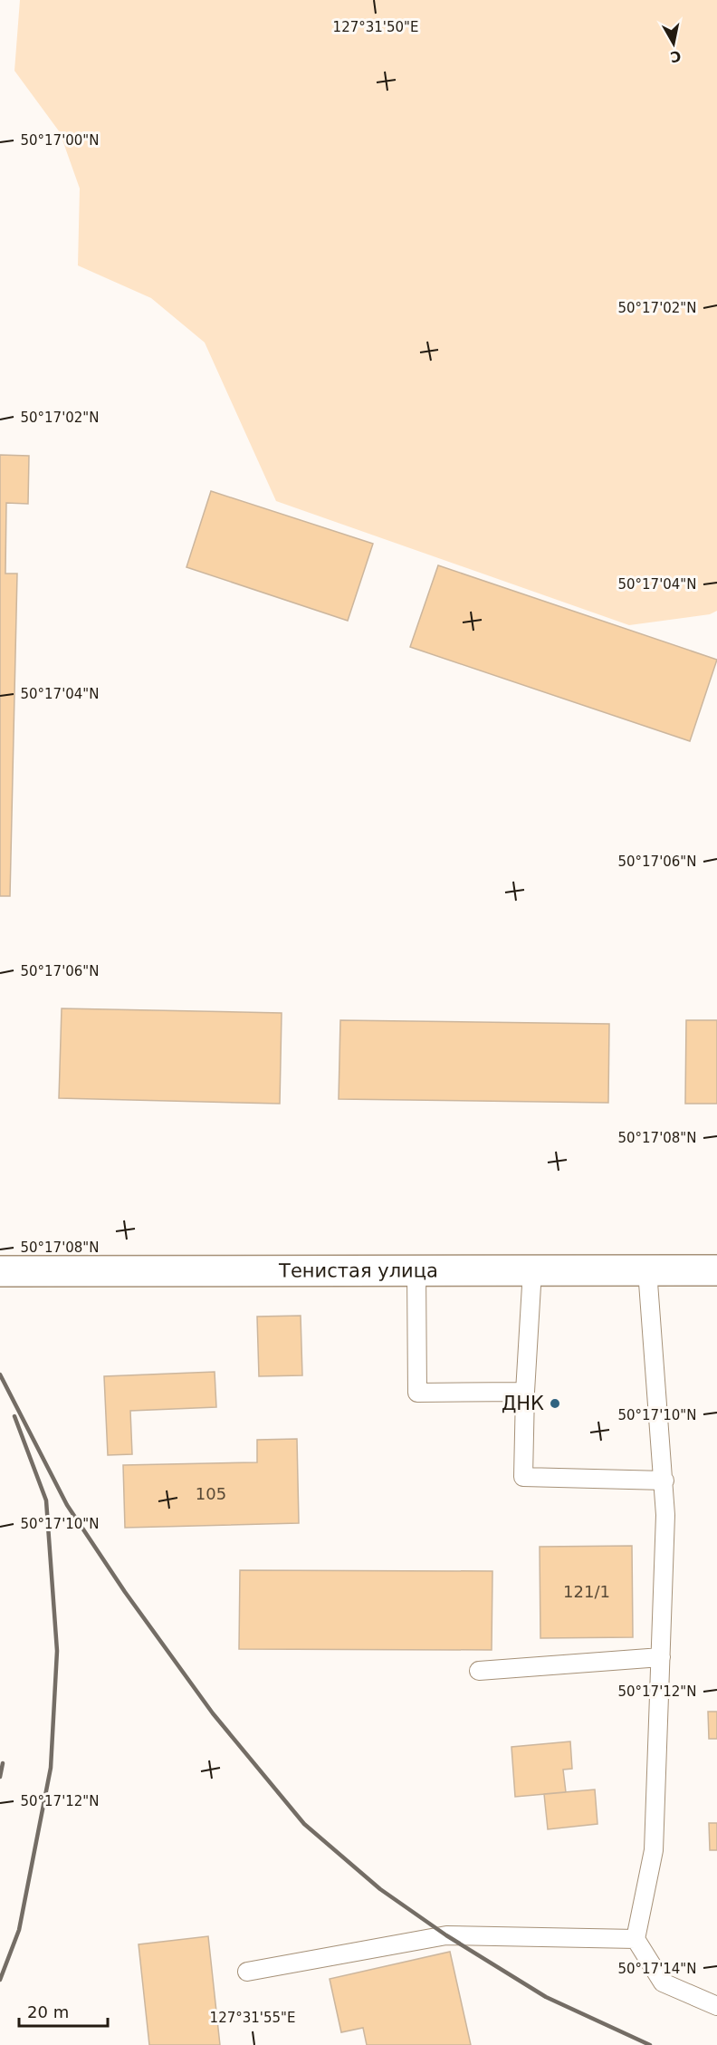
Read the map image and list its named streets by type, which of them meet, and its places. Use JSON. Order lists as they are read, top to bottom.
{
  "streets": {
    "main road": ["Тенистая улица"]
  },
  "places": ["ДНК"],
  "house_numbers": ["105", "121/1"],
  "scale_bar": "20 m",
  "north": "bottom",
  "coordinates": [
    "127°31'50\"E",
    "50°17'00\"N",
    "50°17'02\"N",
    "50°17'04\"N",
    "50°17'06\"N",
    "50°17'08\"N",
    "50°17'10\"N",
    "50°17'12\"N",
    "50°17'14\"N",
    "127°31'55\"E"
  ]
}
